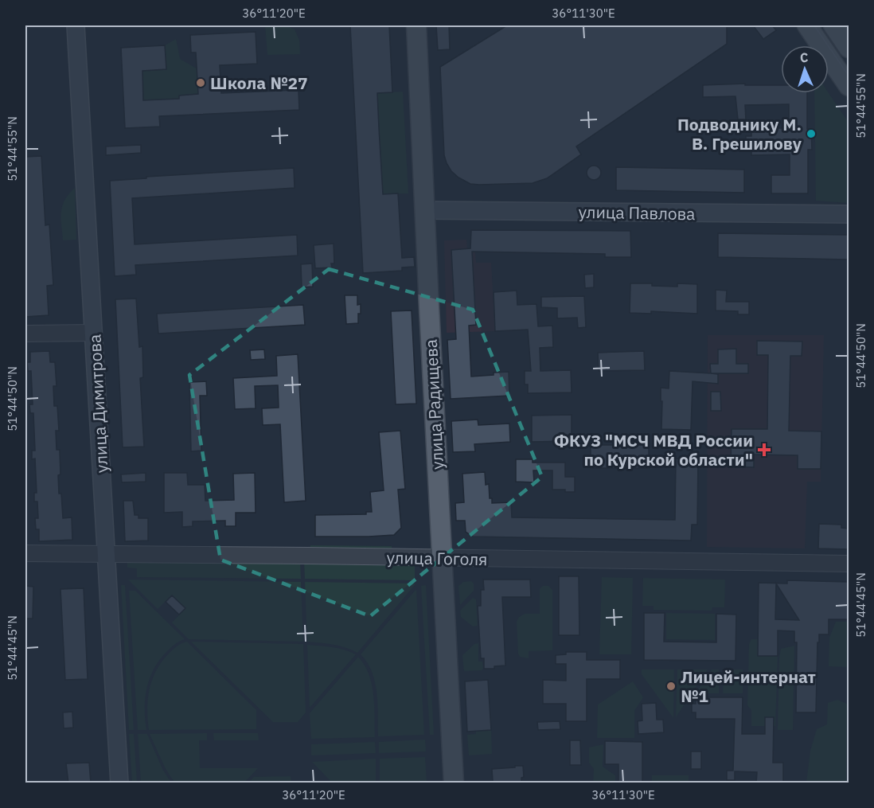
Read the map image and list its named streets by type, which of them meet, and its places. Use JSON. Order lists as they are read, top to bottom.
{
  "streets": {
    "main road": ["улица Павлова", "улица Димитрова", "улица Радищева"],
    "street": ["улица Гоголя"]
  },
  "crossings": [
    ["улица Павлова", "улица Радищева"],
    ["улица Димитрова", "улица Гоголя"],
    ["улица Радищева", "улица Гоголя"]
  ],
  "places": {
    "other": ["Школа №27", "Подводнику М. В. Грешилову", "Лицей-интернат №1"],
    "health": ["ФКУЗ \"МСЧ МВД России по Курской области\""]
  },
  "north": "top",
  "coordinates": [
    "36°11'20\"E",
    "36°11'30\"E",
    "51°44'55\"N",
    "51°44'50\"N",
    "51°44'45\"N"
  ]
}
